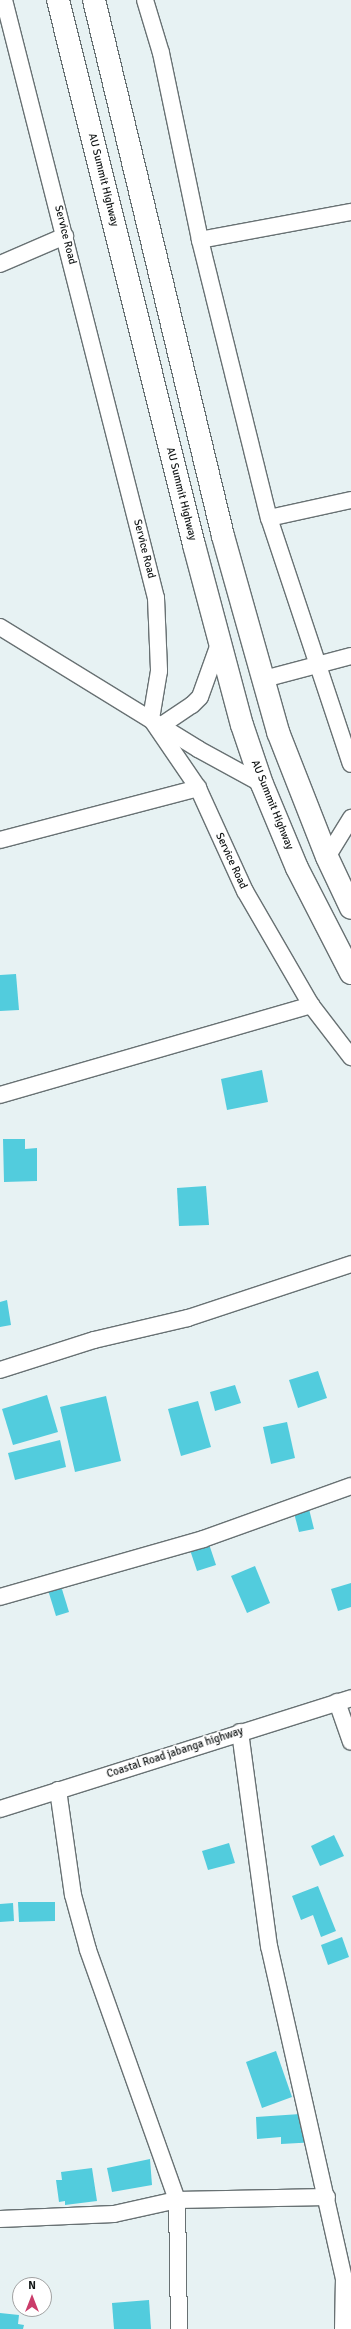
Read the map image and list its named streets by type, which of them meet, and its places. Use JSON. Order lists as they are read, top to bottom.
{
  "streets": {
    "main road": ["AU Summit Highway"],
    "street": ["Service Road", "Coastal Road jabanga highway"]
  },
  "north": "top"
}
